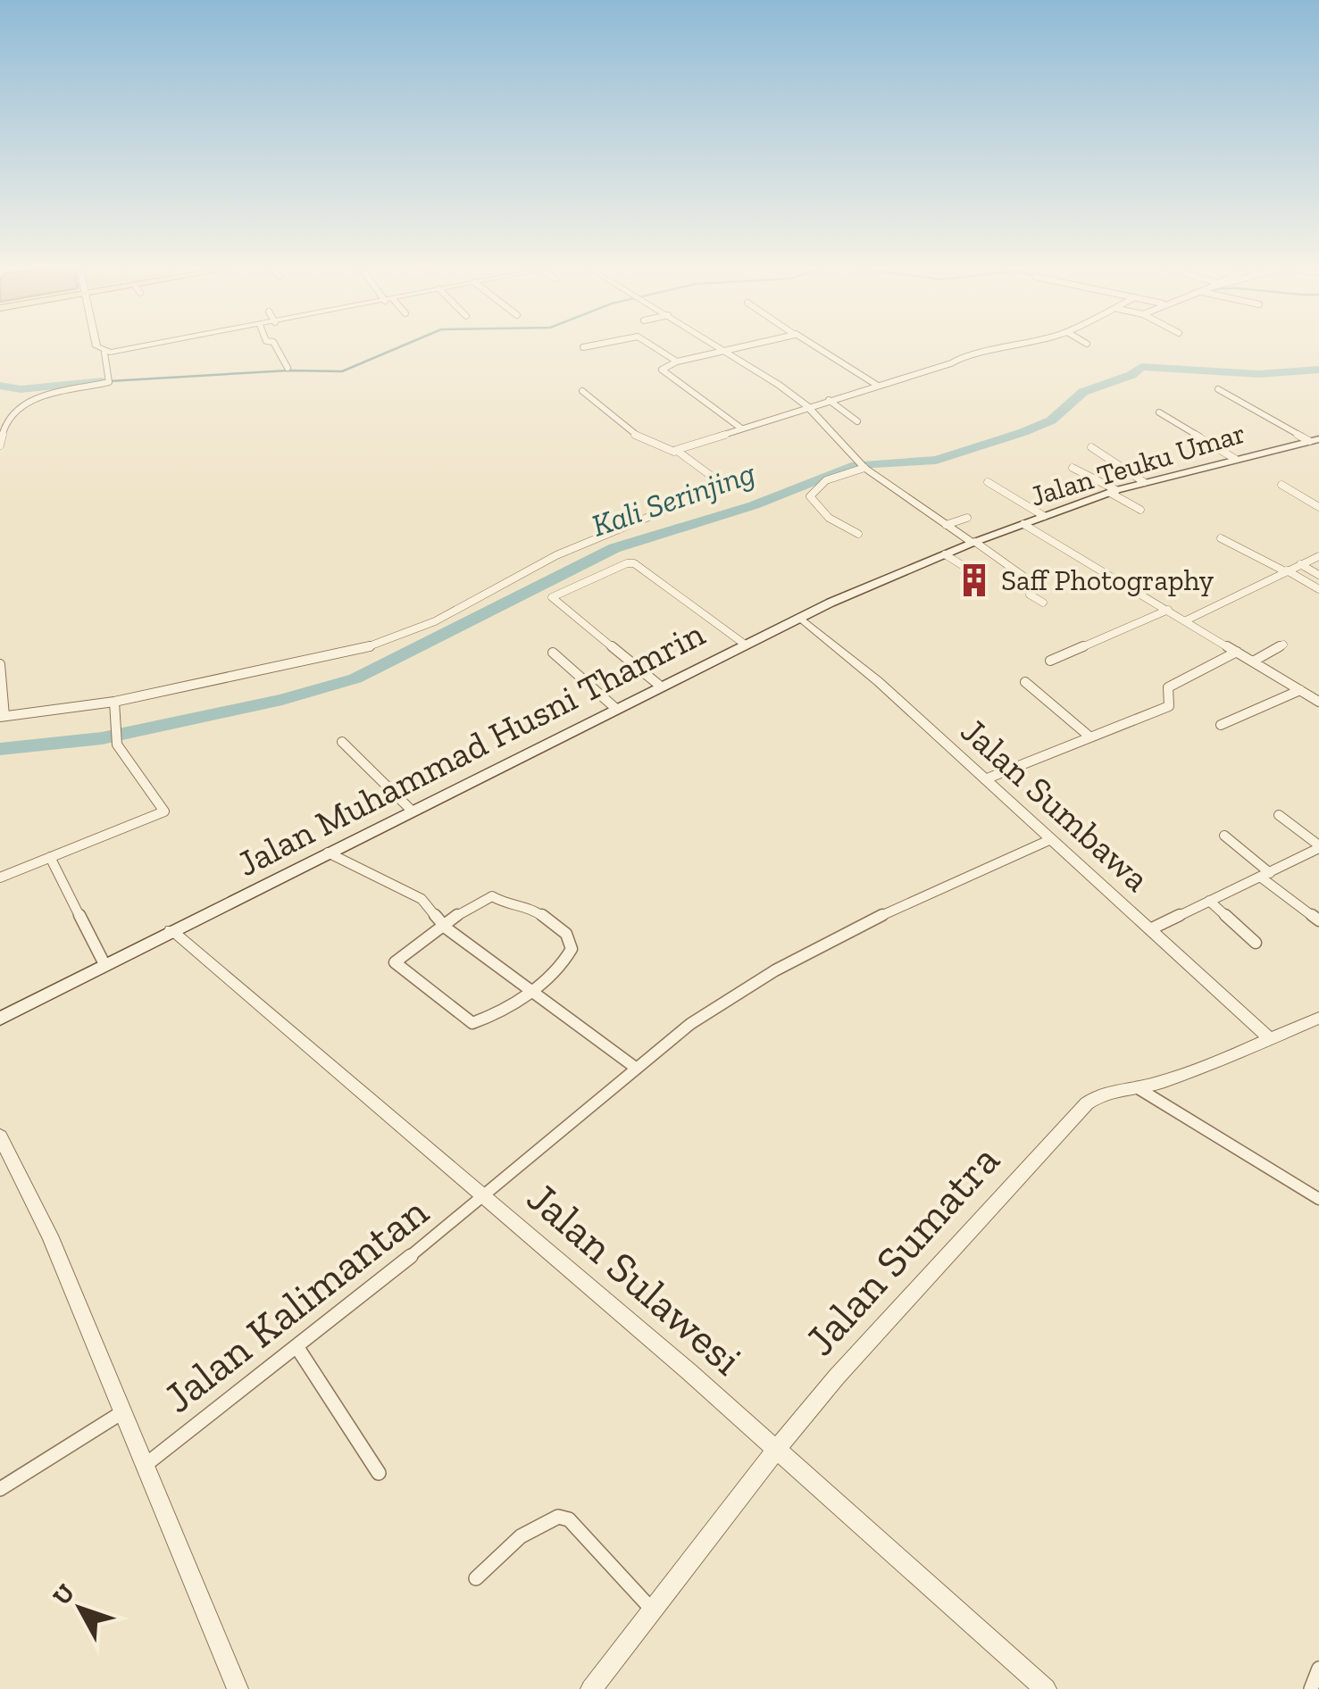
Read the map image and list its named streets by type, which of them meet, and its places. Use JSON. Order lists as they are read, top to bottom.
{
  "streets": {
    "main road": ["Jalan Teuku Umar", "Jalan Muhammad Husni Thamrin"],
    "street": [
      "Jalan Sumbawa",
      "Jalan Sumatra",
      "Jalan Sulawesi",
      "Jalan Kalimantan"
    ]
  },
  "crossings": [
    ["Jalan Teuku Umar", "Jalan Muhammad Husni Thamrin"],
    ["Jalan Muhammad Husni Thamrin", "Jalan Sumbawa"],
    ["Jalan Muhammad Husni Thamrin", "Jalan Sulawesi"],
    ["Jalan Sumbawa", "Jalan Sumatra"],
    ["Jalan Sumbawa", "Jalan Kalimantan"],
    ["Jalan Sumatra", "Jalan Sulawesi"],
    ["Jalan Sulawesi", "Jalan Kalimantan"]
  ],
  "water": ["Kali Serinjing"],
  "places": {
    "building": ["Saff Photography"]
  },
  "north": "top left"
}
